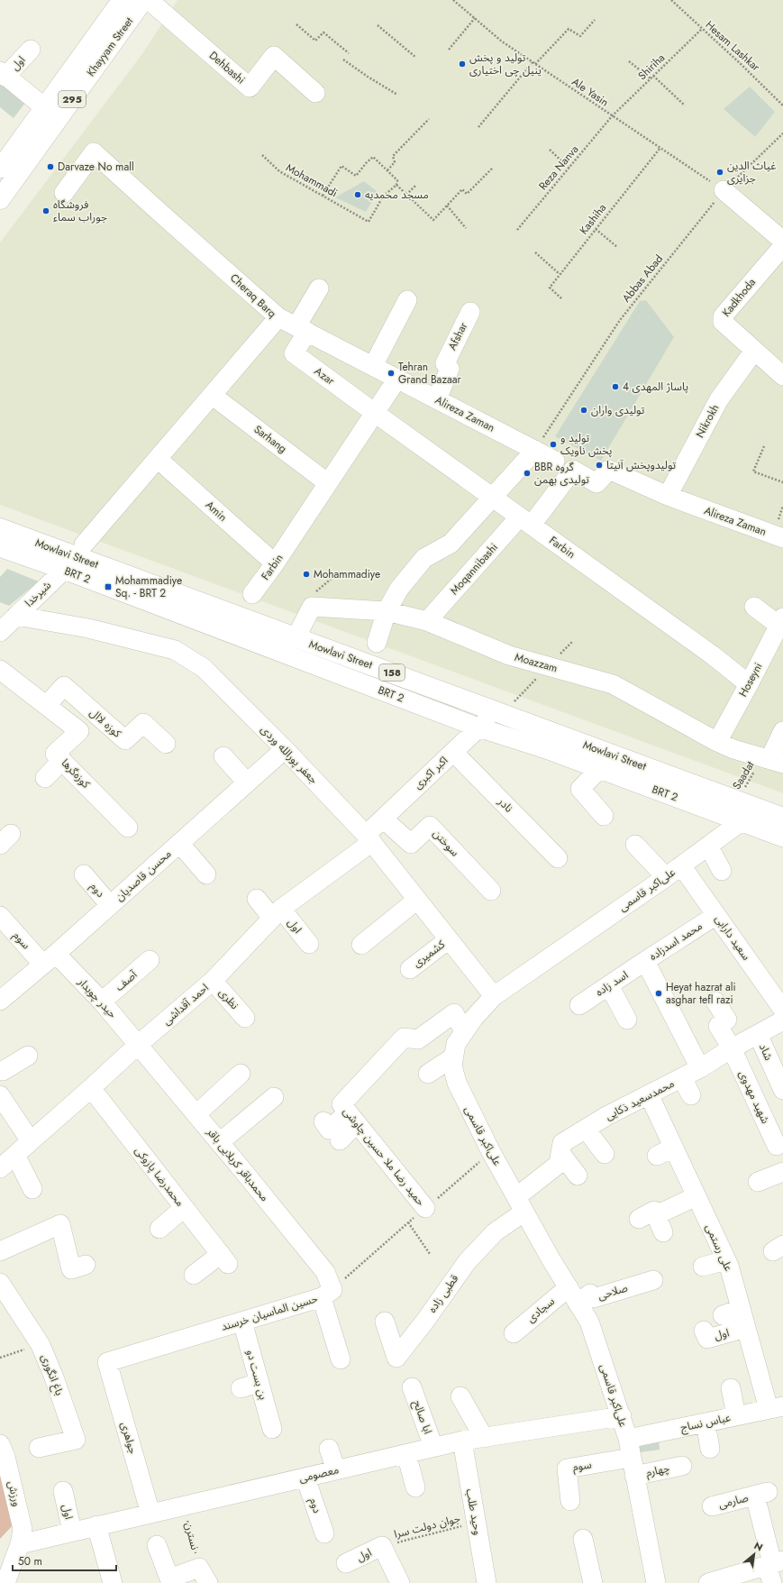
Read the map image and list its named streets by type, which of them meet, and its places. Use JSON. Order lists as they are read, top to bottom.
{
  "streets": {
    "main road": [
      "Khayyam Street",
      "295",
      "Mowlavi Street",
      "158"
    ],
    "street": [
      "اول",
      "Dehbashi",
      "Cheraq Barq",
      "Kadkhoda",
      "Afshar",
      "Azar",
      "Alireza Zaman",
      "Nikrokh",
      "Sarhang",
      "Amin",
      "Farbin",
      "Moqannibashi",
      "BRT 2",
      "شیرخدا",
      "Moazzam",
      "Hoseyni",
      "کوزه لاال",
      "جعفر پورالله وردی",
      "اکبر اکبری",
      "کوزه‌گرها",
      "نادر",
      "سوختن",
      "محسن قاصدیان",
      "دوم",
      "علی‌اکبر قاسمی",
      "سعید دارابی",
      "سوم",
      "محمد اسدزاده",
      "کشمیری",
      "آصف",
      "اسد زاده",
      "حیدر چوبدار",
      "نظری",
      "احمد آقداشی",
      "شاد",
      "شهید مهدوی",
      "محمدسعید ذکایی",
      "حمید رضا ملا حسین چاوشی",
      "محمدباقر کربلایی باقر",
      "محمدرضا پازوکی",
      "علی رستمی",
      "صلاحی",
      "قطبی زاده",
      "سجادی",
      "حسین الماسیان خرسند",
      "باغ انگوری",
      "بن بست دو",
      "ابا صالح",
      "عباس نساج",
      "جواهری",
      "چهارم",
      "معصومی",
      "ورزش",
      "صارمی",
      "وحید طلب"
    ],
    "path": [
      "Hesam Lashkar",
      "Shiriha",
      "Ale Yasin",
      "Reza Nanva",
      "Mohammadi",
      "Kashiha",
      "Abbas Abad",
      "Saadat",
      "جوان دولت سرا",
      "نسترن"
    ]
  },
  "crossings": [
    ["Hesam Lashkar", "Shiriha"],
    ["اول", "احمد آقداشی"],
    ["اول", "علی رستمی"],
    ["اول", "معصومی"],
    ["اول", "جوان دولت سرا"],
    ["Shiriha", "Ale Yasin"],
    ["Shiriha", "Reza Nanva"],
    ["Ale Yasin", "Reza Nanva"],
    ["Ale Yasin", "Kashiha"],
    ["Ale Yasin", "Abbas Abad"],
    ["Abbas Abad", "Alireza Zaman"],
    ["Cheraq Barq", "Alireza Zaman"],
    ["Cheraq Barq", "Sarhang"],
    ["Cheraq Barq", "Amin"],
    ["Cheraq Barq", "Mowlavi Street"],
    ["Cheraq Barq", "BRT 2"],
    ["Cheraq Barq", "شیرخدا"],
    ["Kadkhoda", "Nikrokh"],
    ["Afshar", "Alireza Zaman"],
    ["Azar", "Alireza Zaman"],
    ["Azar", "Farbin"],
    ["Alireza Zaman", "Nikrokh"],
    ["Alireza Zaman", "Farbin"],
    ["Alireza Zaman", "Moqannibashi"],
    ["Sarhang", "Farbin"],
    ["Amin", "Farbin"],
    ["Farbin", "Moqannibashi"],
    ["Farbin", "Hoseyni"],
    ["Mowlavi Street", "BRT 2"],
    ["Mowlavi Street", "شیرخدا"],
    ["Mowlavi Street", "اکبر اکبری"],
    ["Mowlavi Street", "Saadat"],
    ["Mowlavi Street", "علی‌اکبر قاسمی"],
    ["Moqannibashi", "Moazzam"],
    ["BRT 2", "شیرخدا"],
    ["BRT 2", "اکبر اکبری"],
    ["BRT 2", "علی‌اکبر قاسمی"],
    ["شیرخدا", "جعفر پورالله وردی"],
    ["Moazzam", "Hoseyni"],
    ["Moazzam", "Saadat"],
    ["کوزه لاال", "کوزه‌گرها"],
    ["جعفر پورالله وردی", "اکبر اکبری"],
    ["جعفر پورالله وردی", "محسن قاصدیان"],
    ["جعفر پورالله وردی", "علی‌اکبر قاسمی"],
    ["جعفر پورالله وردی", "کشمیری"],
    ["جعفر پورالله وردی", "احمد آقداشی"],
    ["اکبر اکبری", "نادر"],
    ["اکبر اکبری", "سوختن"],
    ["اکبر اکبری", "احمد آقداشی"],
    ["محسن قاصدیان", "دوم"],
    ["محسن قاصدیان", "سوم"],
    ["محسن قاصدیان", "حیدر چوبدار"],
    ["دوم", "معصومی"],
    ["علی‌اکبر قاسمی", "سعید دارابی"],
    ["علی‌اکبر قاسمی", "سوم"],
    ["علی‌اکبر قاسمی", "محمدسعید ذکایی"],
    ["علی‌اکبر قاسمی", "صلاحی"],
    ["علی‌اکبر قاسمی", "قطبی زاده"],
    ["علی‌اکبر قاسمی", "سجادی"],
    ["علی‌اکبر قاسمی", "عباس نساج"],
    ["علی‌اکبر قاسمی", "چهارم"],
    ["علی‌اکبر قاسمی", "معصومی"],
    ["سعید دارابی", "محمد اسدزاده"],
    ["سوم", "حیدر چوبدار"],
    ["سوم", "چهارم"],
    ["محمد اسدزاده", "اسد زاده"],
    ["محمد اسدزاده", "محمدسعید ذکایی"],
    ["آصف", "حیدر چوبدار"],
    ["حیدر چوبدار", "احمد آقداشی"],
    ["حیدر چوبدار", "محمدباقر کربلایی باقر"],
    ["نظری", "احمد آقداشی"],
    ["احمد آقداشی", "محمدباقر کربلایی باقر"],
    ["احمد آقداشی", "محمدرضا پازوکی"],
    ["شاد", "محمدسعید ذکایی"],
    ["شهید مهدوی", "محمدسعید ذکایی"],
    ["محمدسعید ذکایی", "علی رستمی"],
    ["محمدسعید ذکایی", "قطبی زاده"],
    ["محمدباقر کربلایی باقر", "حسین الماسیان خرسند"],
    ["علی رستمی", "عباس نساج"],
    ["صلاحی", "سجادی"],
    ["حسین الماسیان خرسند", "بن بست دو"],
    ["حسین الماسیان خرسند", "جواهری"],
    ["ابا صالح", "معصومی"],
    ["جواهری", "معصومی"],
    ["معصومی", "ورزش"],
    ["معصومی", "وحید طلب"],
    ["معصومی", "نسترن"],
    ["وحید طلب", "جوان دولت سرا"]
  ],
  "places": {
    "other": [
      "تولید و پخش ینیل چی اختیاری",
      "Darvaze No mall",
      "غیاث الدین جزایری",
      "مسجد محمدیه",
      "فروشگاه جوراب سماء",
      "Tehran Grand Bazaar",
      "پاساژ المهدی 4",
      "تولیدی واران",
      "تولید و پخش ناویک",
      "تولیدوپخش آنیتا",
      "BBR گروه تولیدی بهمن",
      "Mohammadiye",
      "Heyat hazrat ali asghar tefl razi"
    ],
    "transit": ["Mohammadiye Sq. - BRT 2"]
  },
  "scale_bar": "50 m",
  "north": "top right"
}
